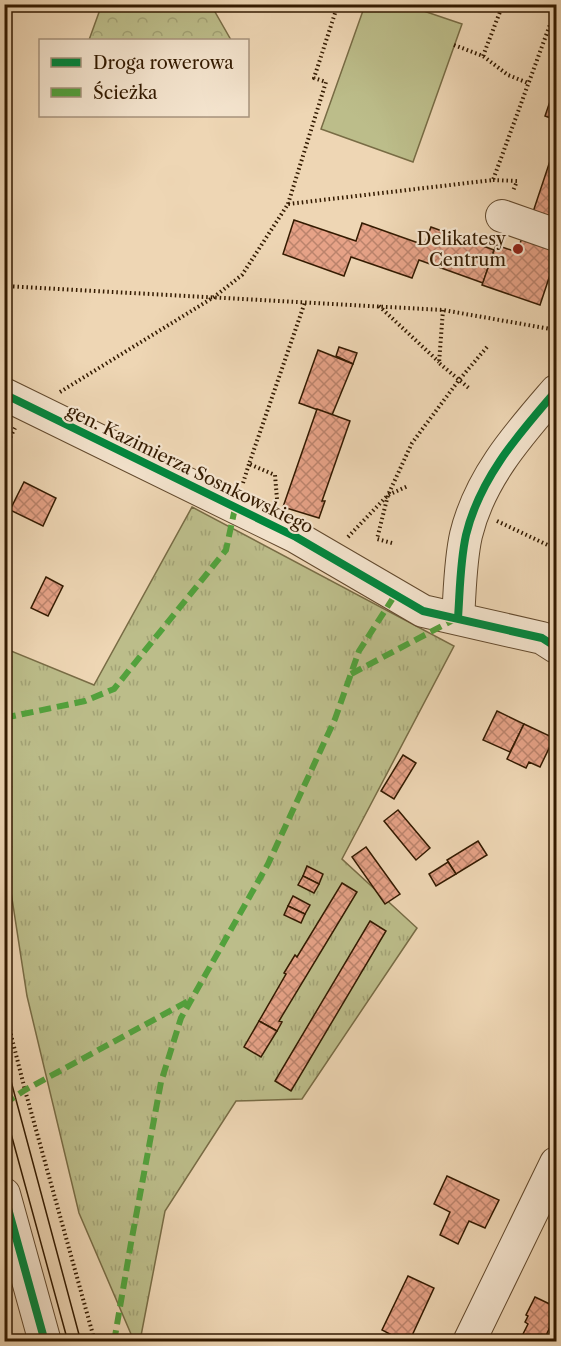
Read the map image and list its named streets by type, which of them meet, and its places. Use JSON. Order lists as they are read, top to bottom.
{
  "streets": {
    "street": ["gen. Kazimierza Sosnkowskiego"]
  },
  "places": ["Delikatesy Centrum"],
  "legend": ["Droga rowerowa", "Ścieżka"]
}
